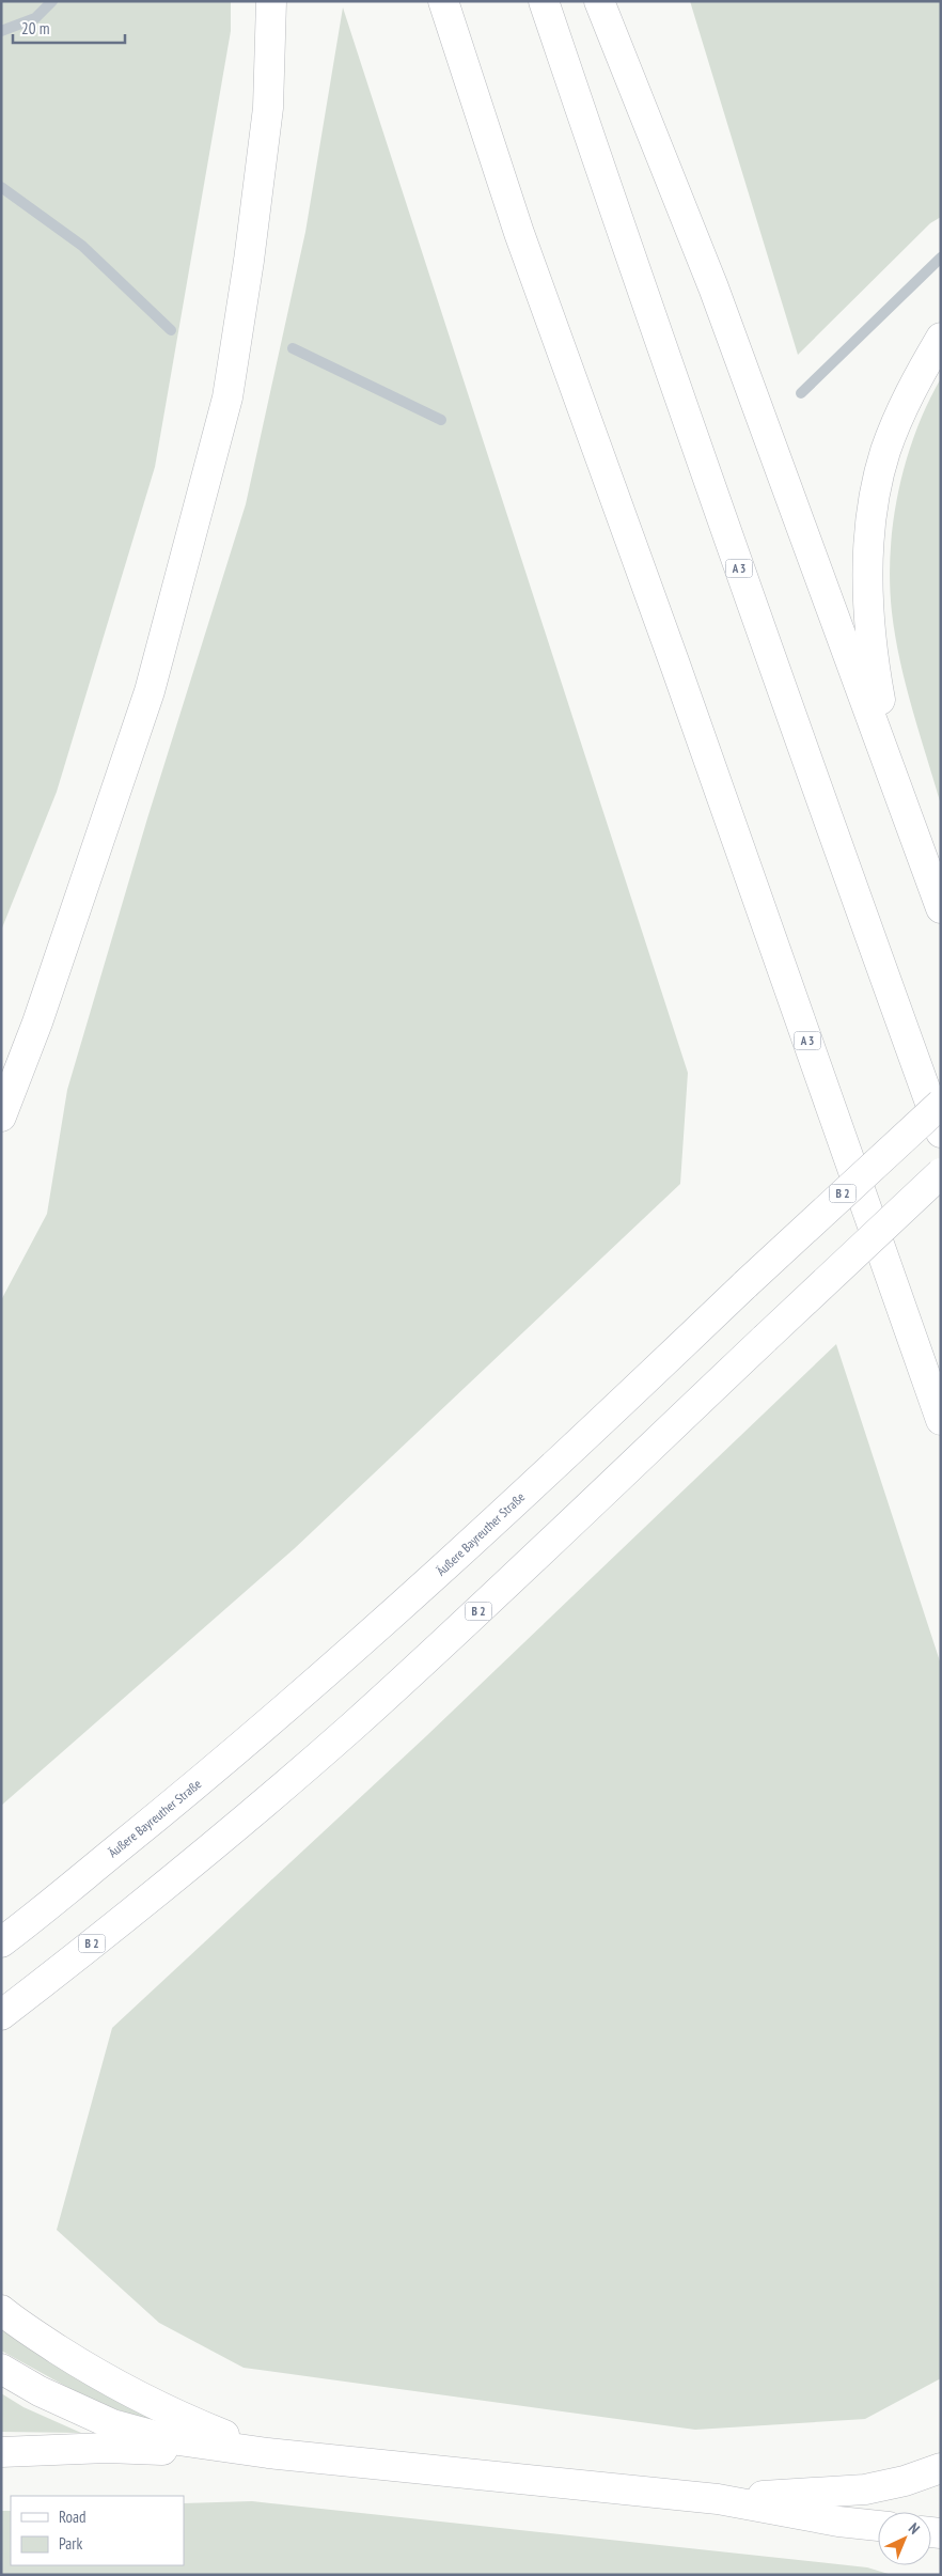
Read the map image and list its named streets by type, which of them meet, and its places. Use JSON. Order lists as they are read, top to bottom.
{
  "streets": {
    "main road": ["A 3", "B 2", "Äußere Bayreuther Straße"]
  },
  "legend": ["Road", "Park"],
  "scale_bar": "20 m",
  "north": "top right"
}
